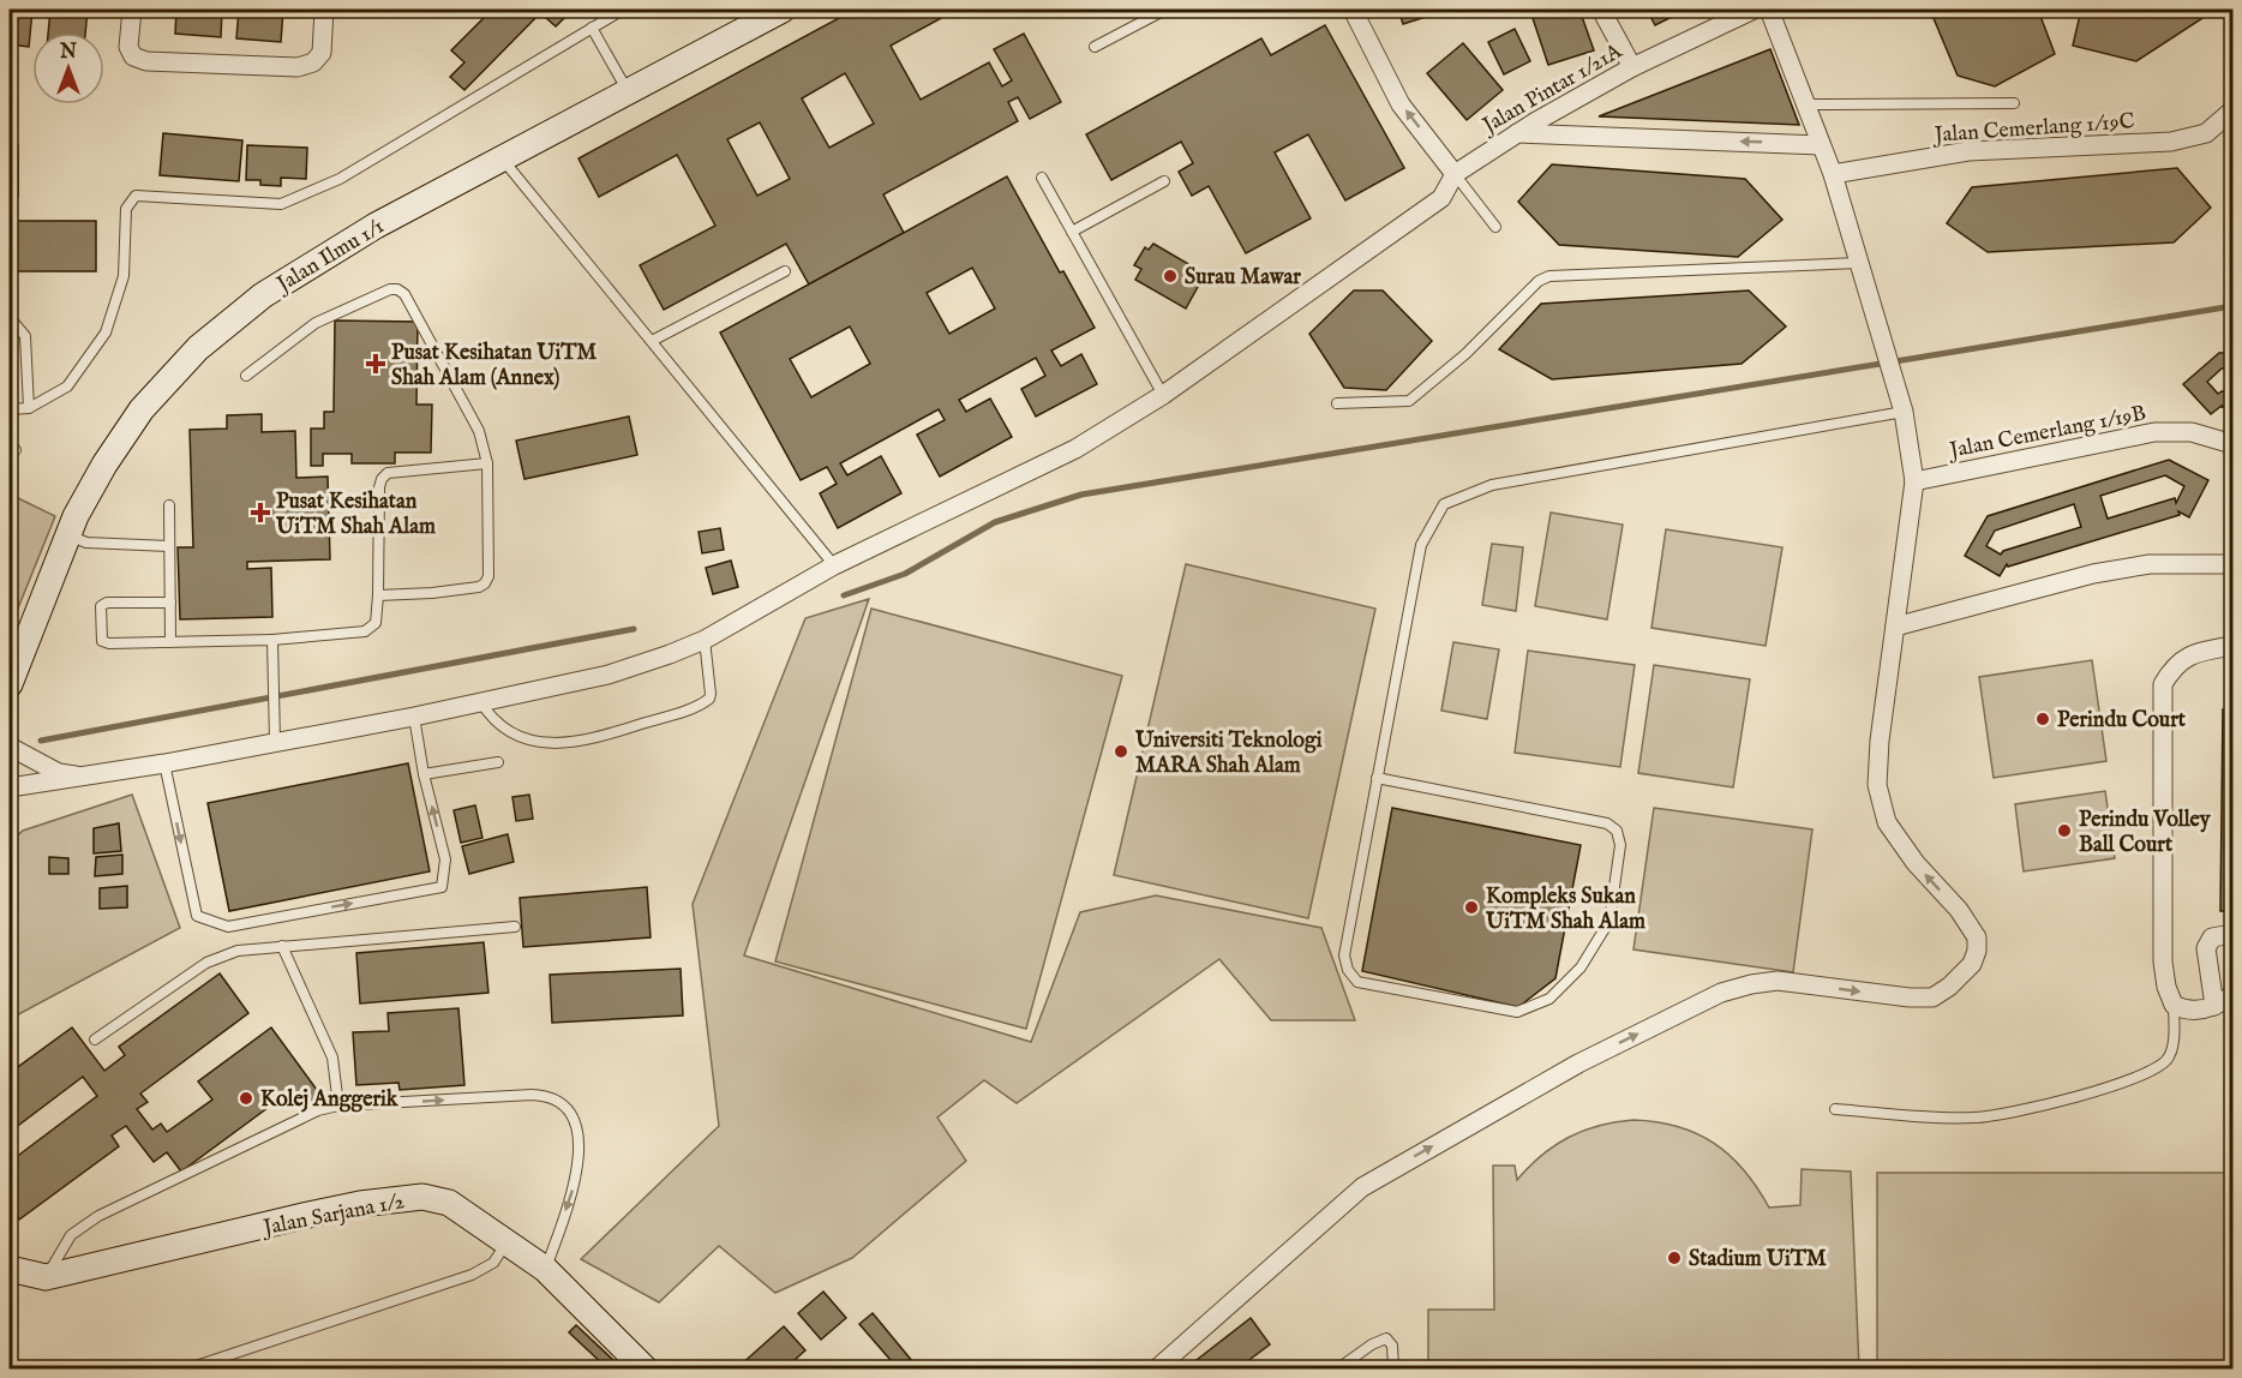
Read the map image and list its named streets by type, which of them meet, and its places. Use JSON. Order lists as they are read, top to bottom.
{
  "streets": {
    "street": [
      "Jalan Pintar 1/21A",
      "Jalan Cemerlang 1/19C",
      "Jalan Ilmu 1/1",
      "Jalan Cemerlang 1/19B",
      "Jalan Sarjana 1/2"
    ]
  },
  "places": {
    "other": [
      "Surau Mawar",
      "Perindu Court",
      "Universiti Teknologi MARA Shah Alam",
      "Perindu Volley Ball Court",
      "Kompleks Sukan UiTM Shah Alam",
      "Kolej Anggerik",
      "Stadium UiTM"
    ],
    "health": ["Pusat Kesihatan UiTM Shah Alam (Annex)", "Pusat Kesihatan UiTM Shah Alam"]
  },
  "north": "top"
}
